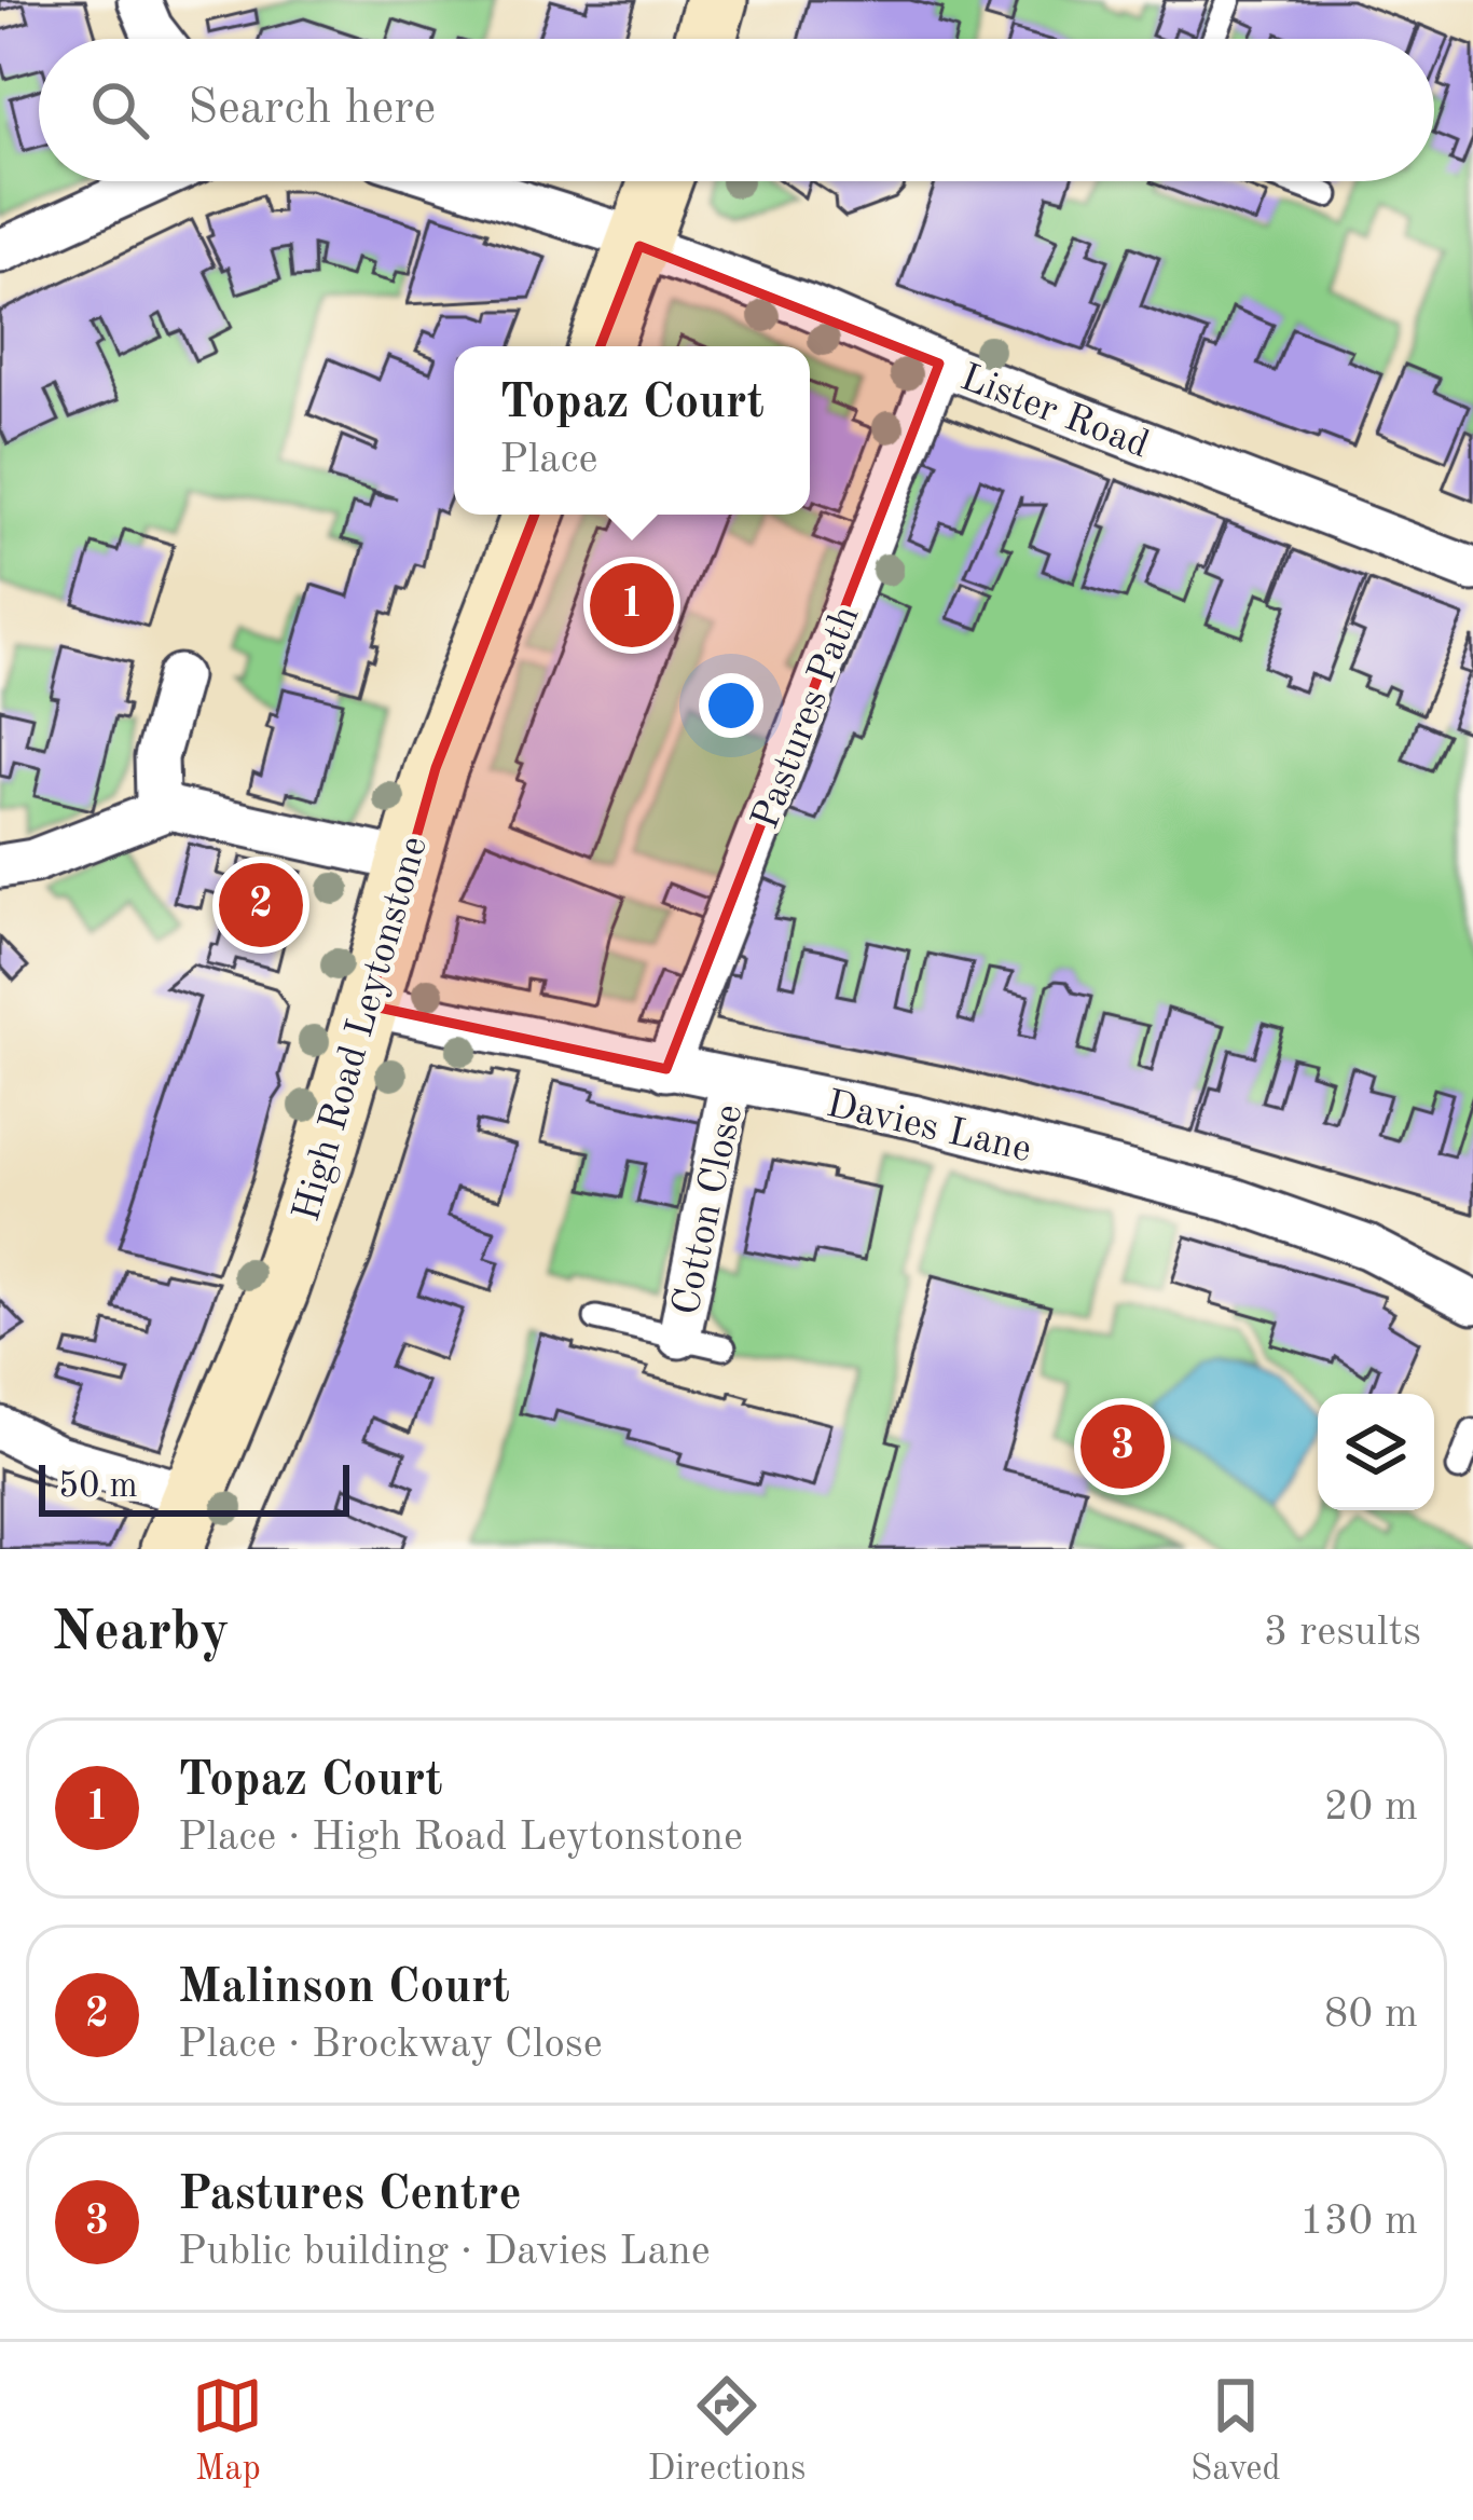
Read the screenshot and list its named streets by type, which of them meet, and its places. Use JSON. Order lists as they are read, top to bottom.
{
  "streets": {
    "street": [
      "Lister Road",
      "Pastures Path",
      "High Road Leytonstone",
      "Davies Lane",
      "Cotton Close"
    ]
  },
  "crossings": [
    ["Lister Road", "Pastures Path"],
    ["Pastures Path", "Davies Lane"],
    ["High Road Leytonstone", "Davies Lane"],
    ["Davies Lane", "Cotton Close"]
  ],
  "scale_bar": "50 m",
  "page": {
    "search": "Search here",
    "popup": ["Topaz Court", "Place"],
    "pins": ["1", "2", "3"],
    "scale": "50 m",
    "heading": ["Nearby", "3 results"],
    "list": [
      {
        "mark": "1",
        "name": "Topaz Court",
        "note": "Place · High Road Leytonstone",
        "value": "20 m"
      },
      {
        "mark": "2",
        "name": "Malinson Court",
        "note": "Place · Brockway Close",
        "value": "80 m"
      },
      {
        "mark": "3",
        "name": "Pastures Centre",
        "note": "Public building · Davies Lane",
        "value": "130 m"
      }
    ],
    "nav": ["Map", "Directions", "Saved"]
  }
}
